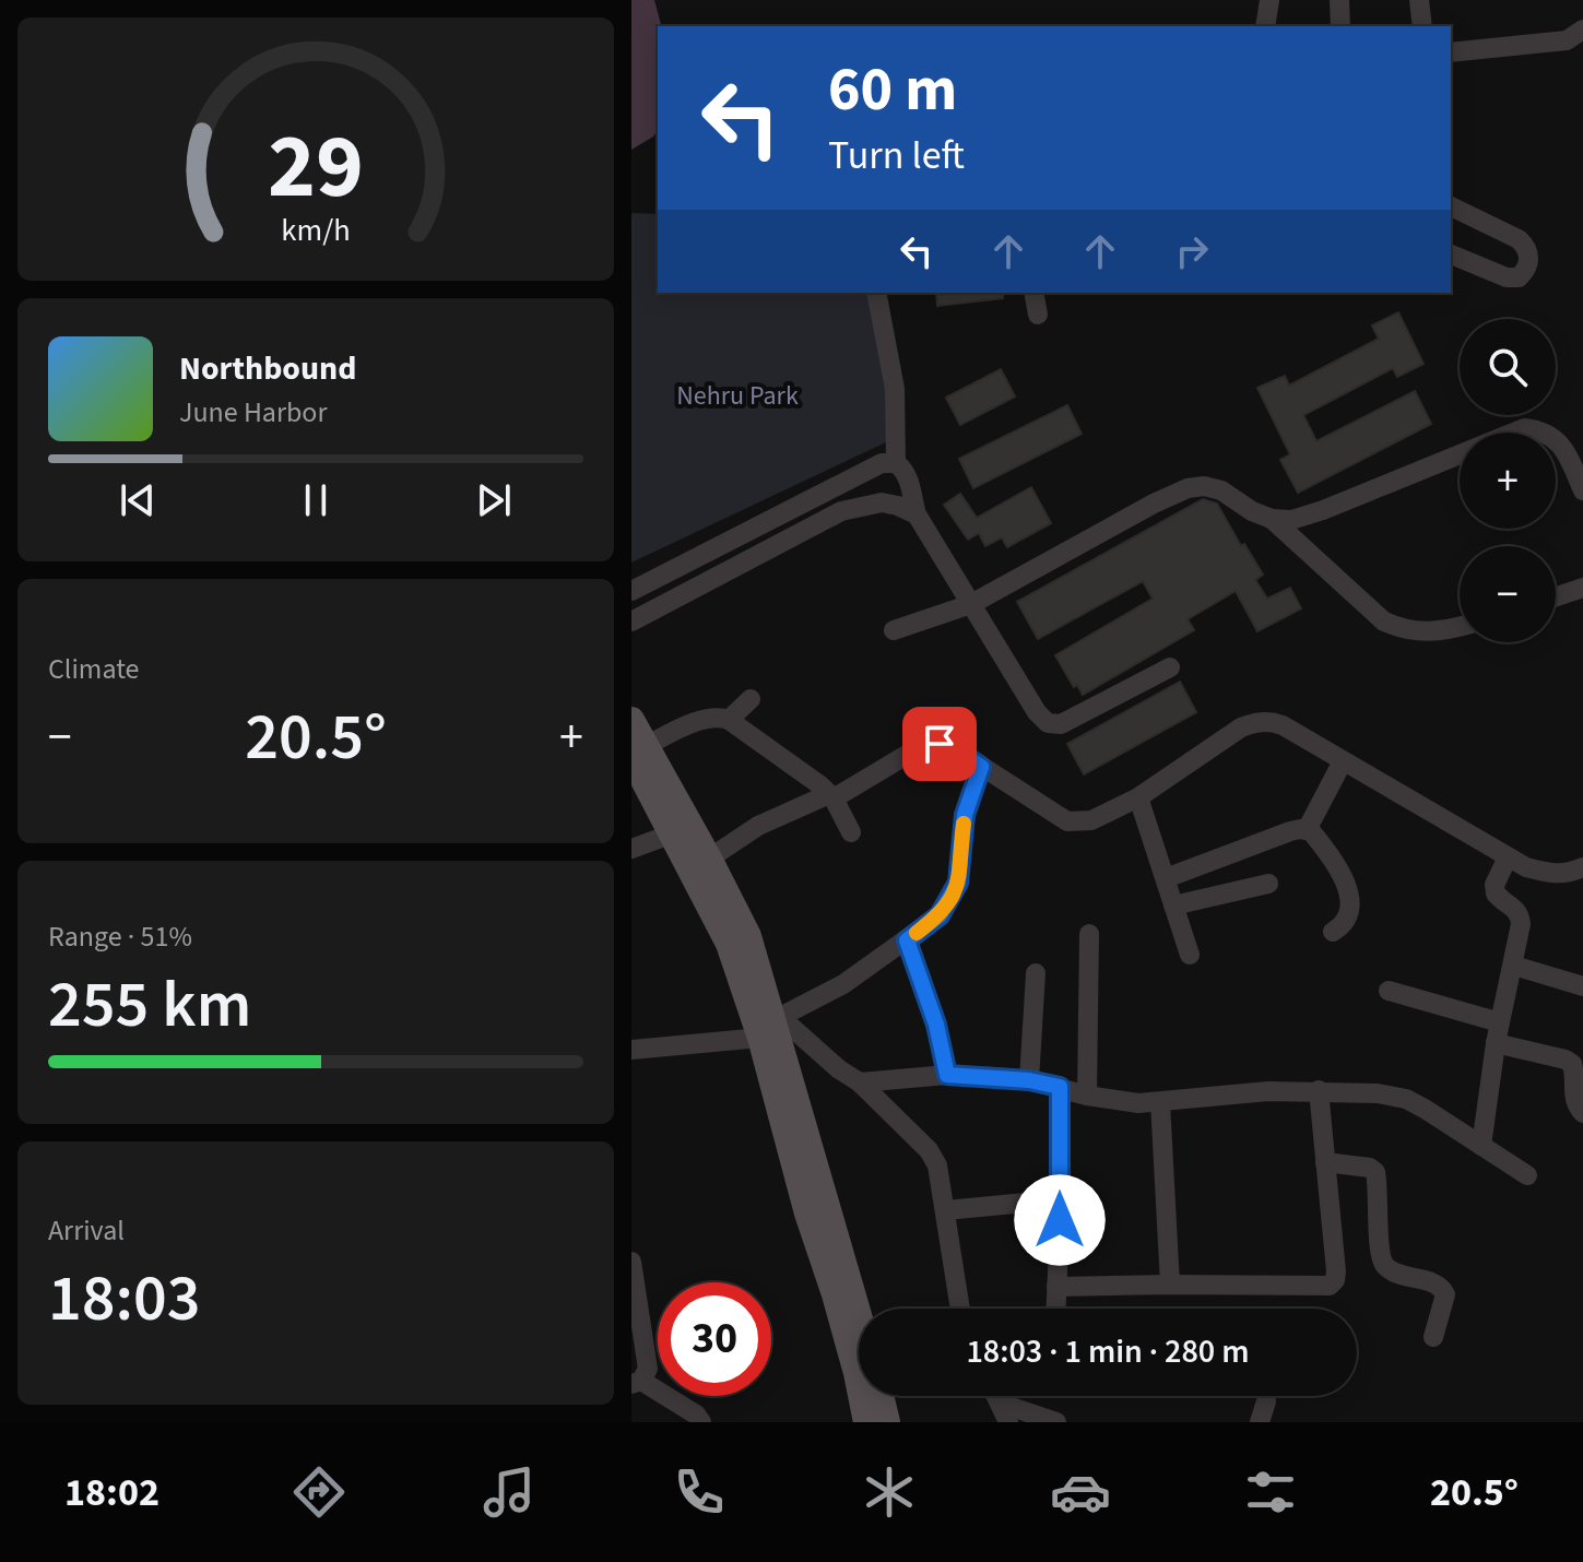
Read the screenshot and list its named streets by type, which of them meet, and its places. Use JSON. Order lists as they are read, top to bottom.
{
  "parks": ["Nehru Park"],
  "page": {
    "turn": ["60 m", "Turn left"],
    "map_buttons": ["+", "−"],
    "song": ["Northbound", "June Harbor"],
    "tile": [
      "Climate",
      ["Range · 51%", "255 km"],
      ["Arrival", "18:03"]
    ],
    "heat": ["−", "20.5°", "+"],
    "limit": "30",
    "trip": "18:03 · 1 min · 280 m",
    "tabs": ["18:02", "20.5°"],
    "gauge": ["29", "km/h"]
  }
}
